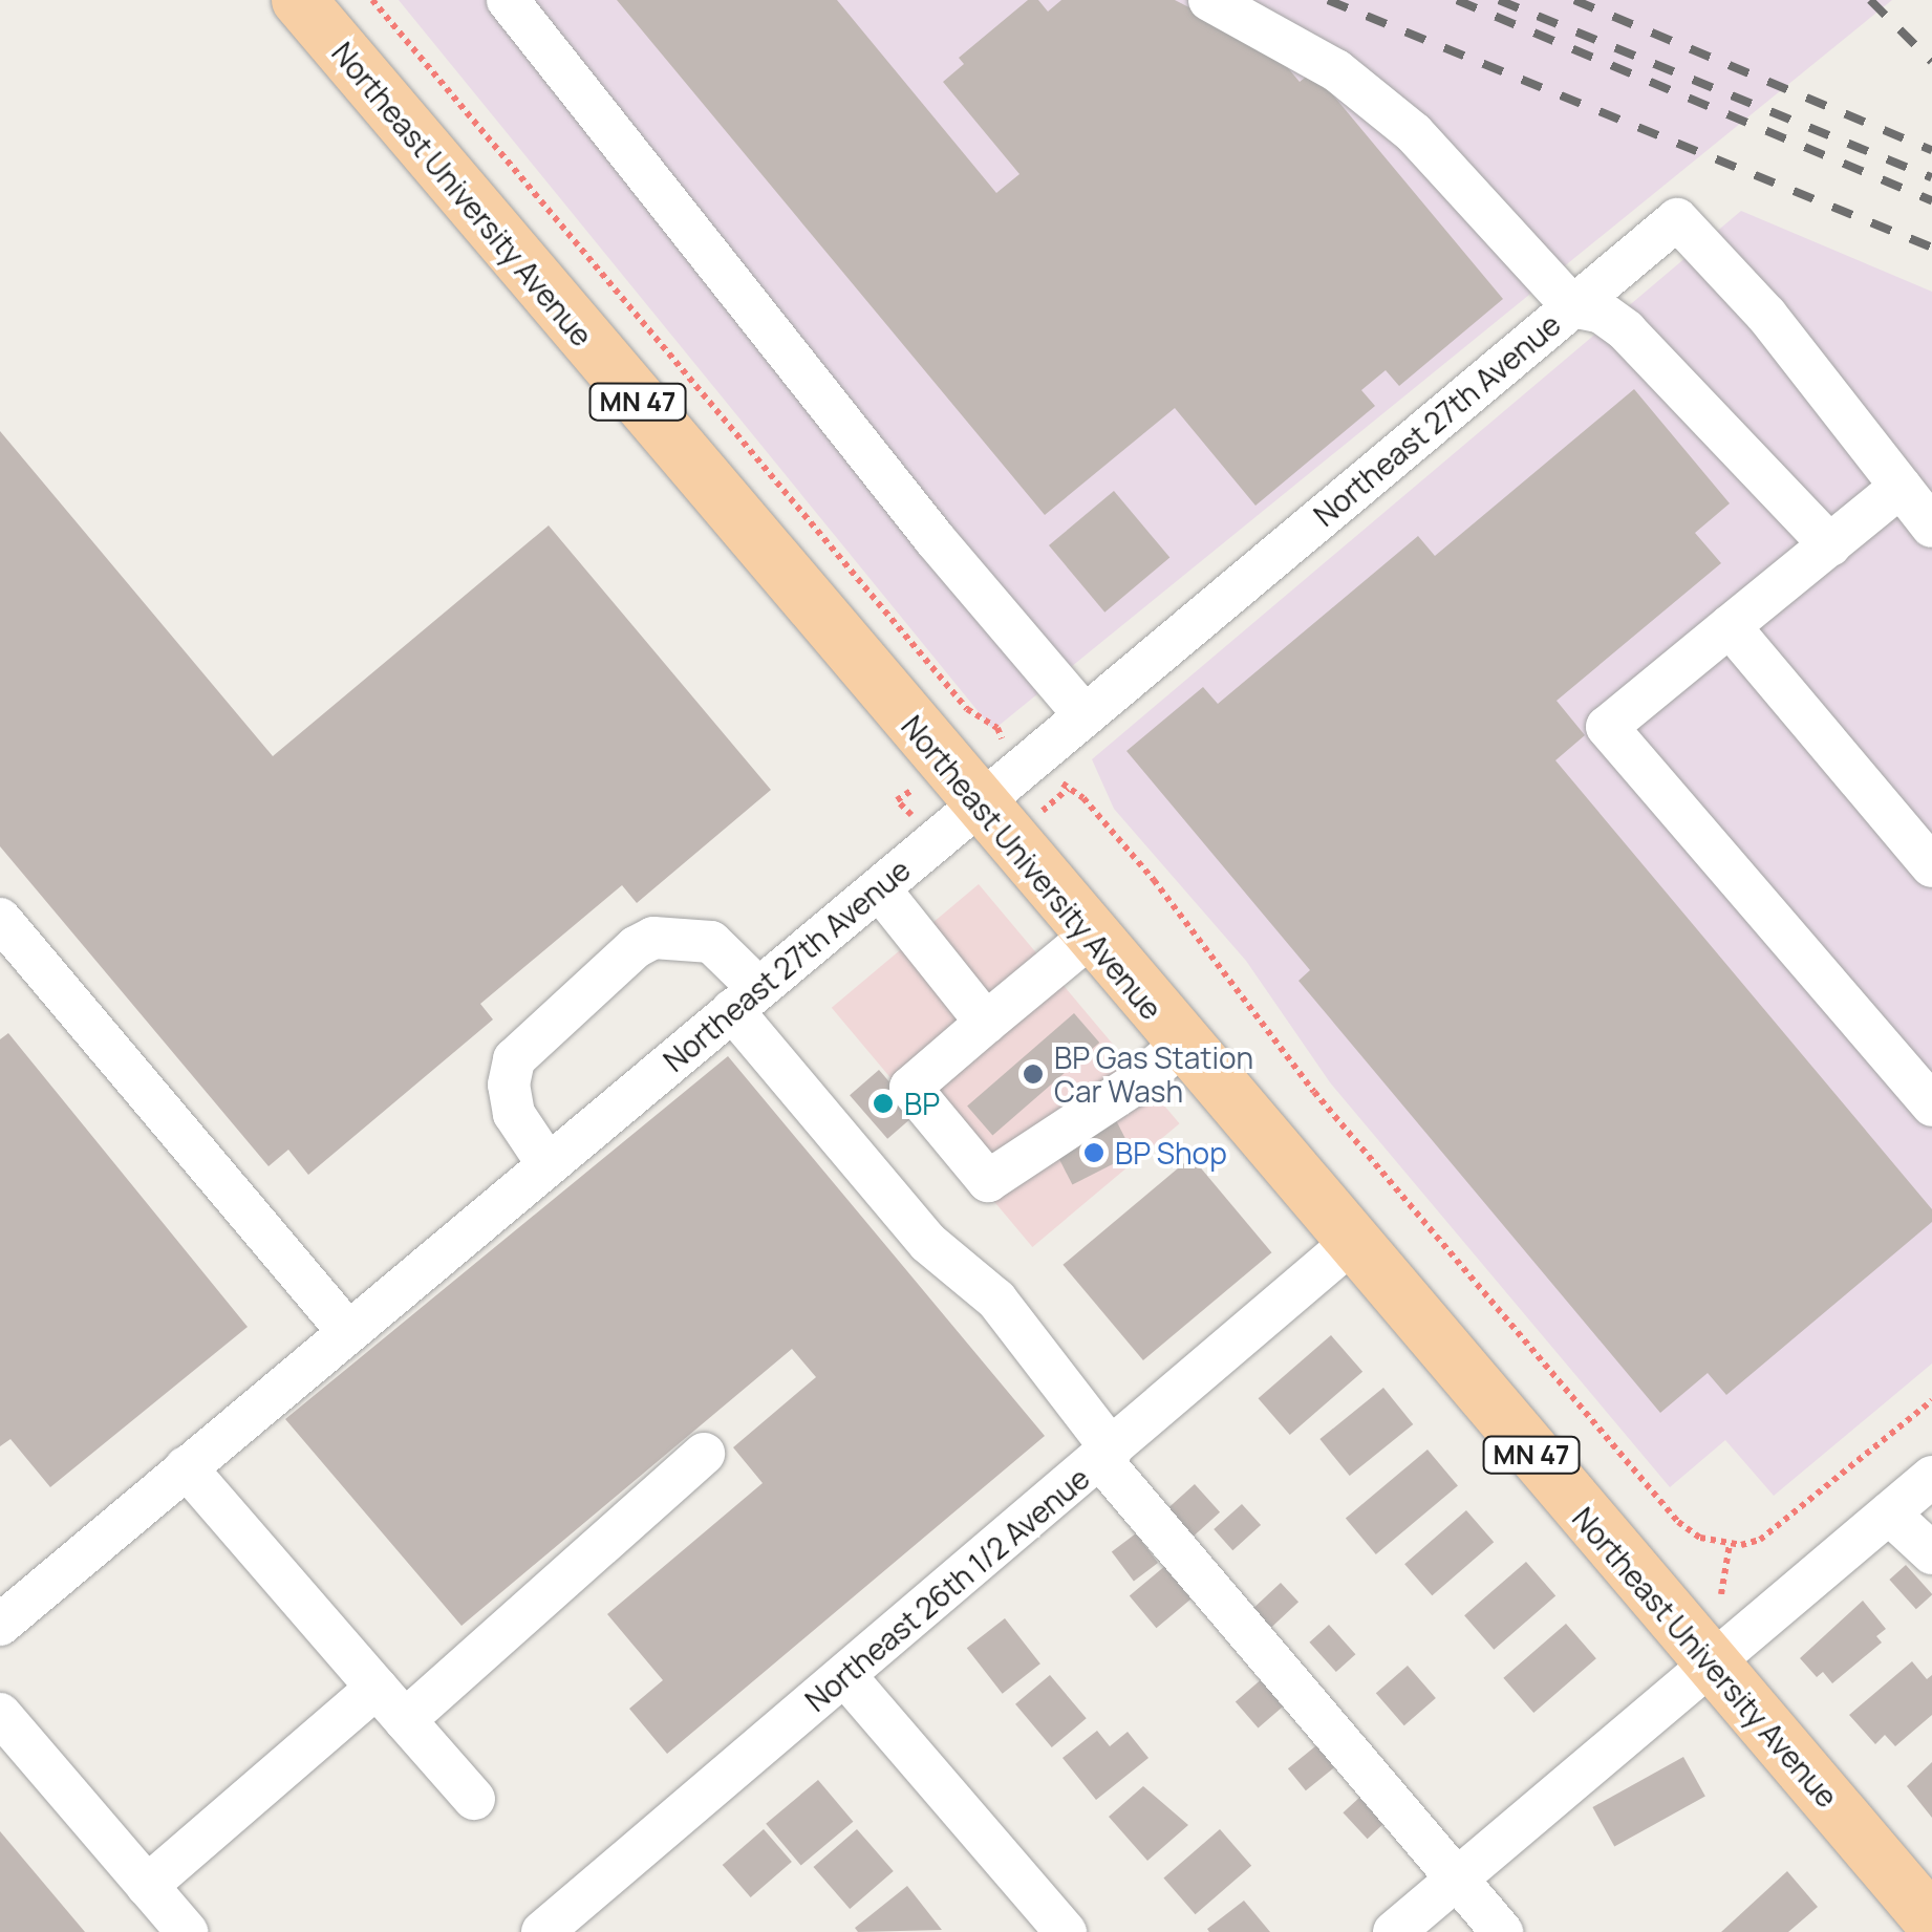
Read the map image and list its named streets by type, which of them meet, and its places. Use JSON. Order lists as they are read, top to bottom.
{
  "streets": {
    "main road": ["Northeast University Avenue", "MN 47"],
    "street": ["Northeast 27th Avenue", "Northeast 26th 1/2 Avenue"]
  },
  "crossings": [
    ["Northeast University Avenue", "Northeast 27th Avenue"],
    ["Northeast University Avenue", "Northeast 26th 1/2 Avenue"]
  ],
  "places": ["BP Gas Station Car Wash", "BP", "BP Shop"]
}
